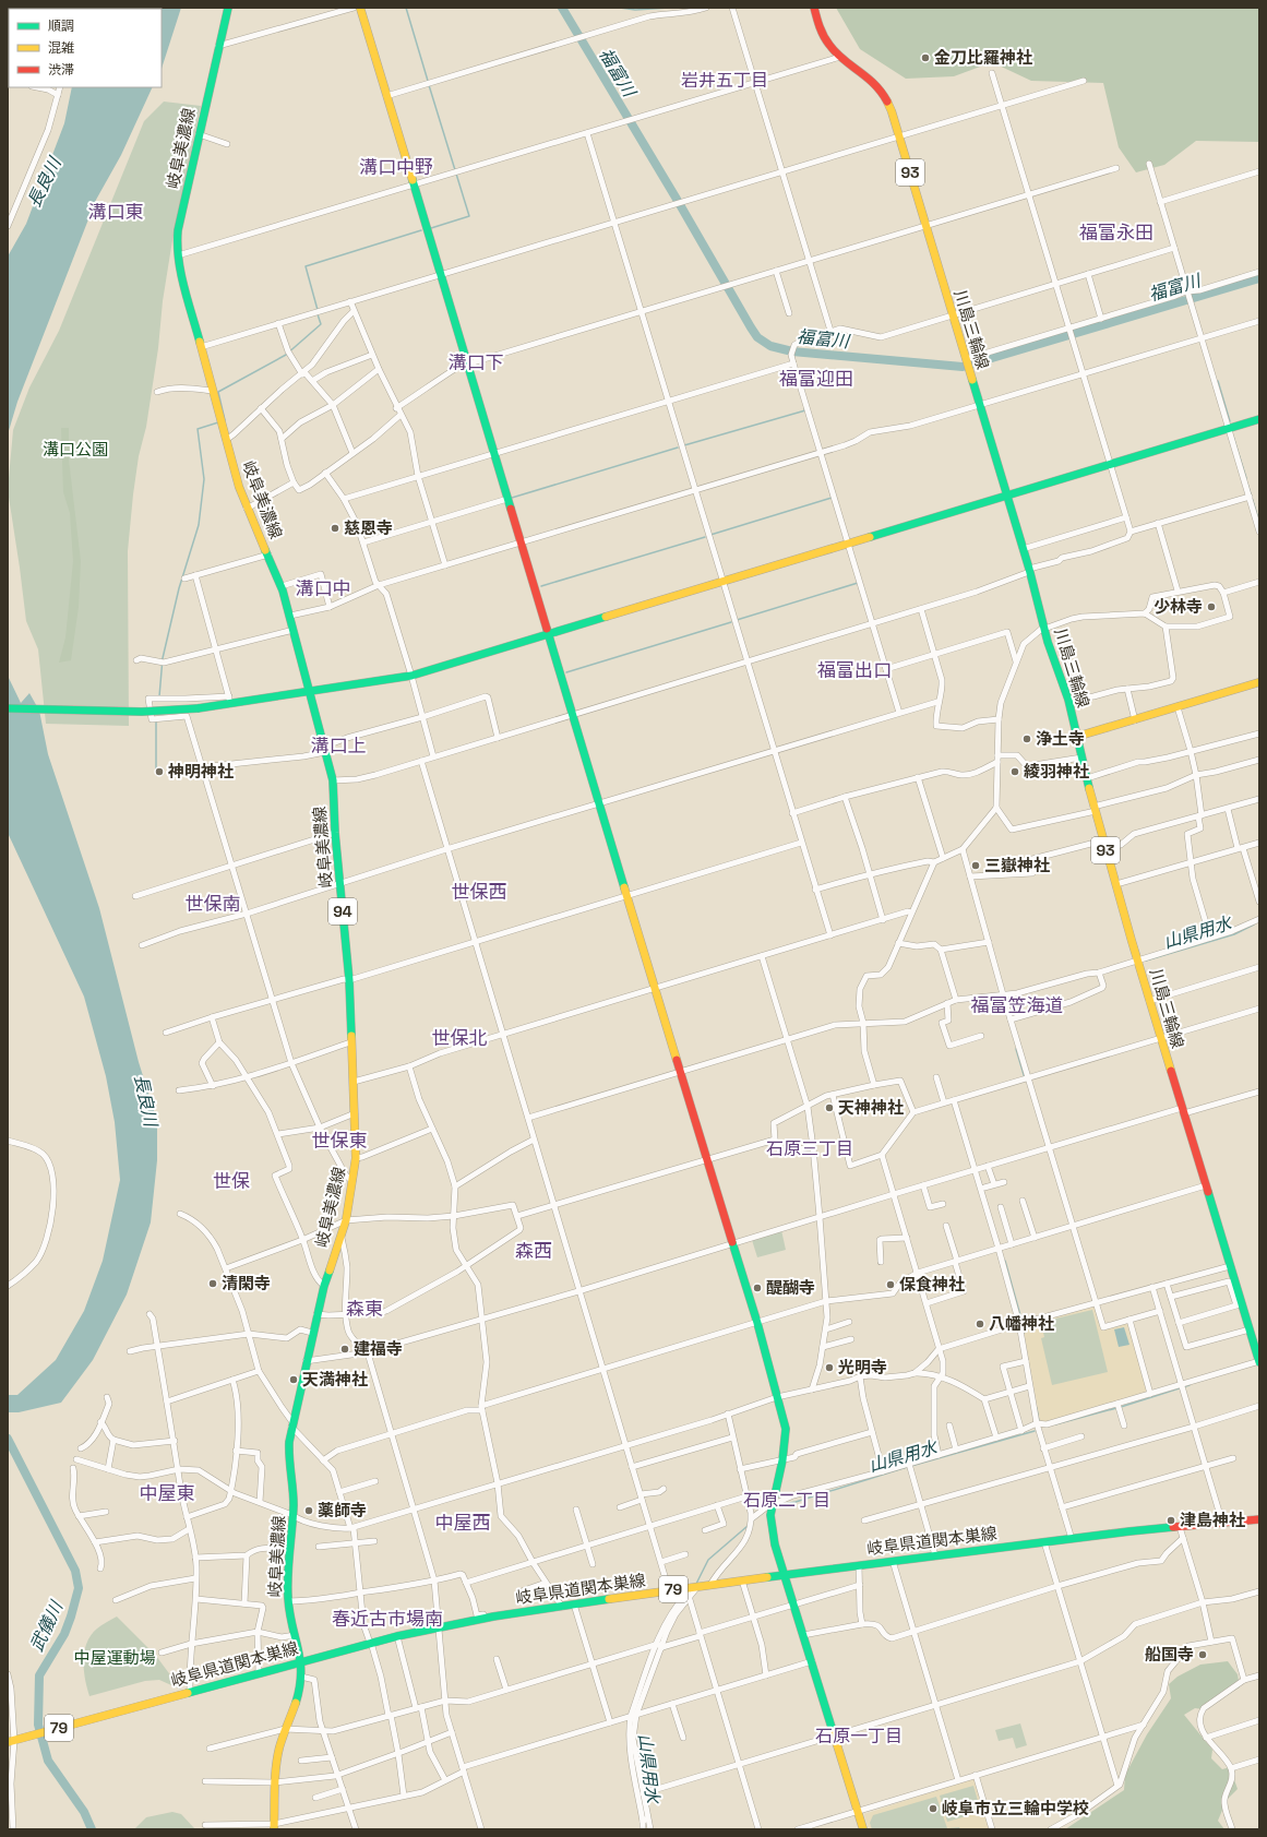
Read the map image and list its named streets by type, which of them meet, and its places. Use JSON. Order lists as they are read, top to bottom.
{
  "streets": {
    "main road": [
      "岐阜美濃線",
      "93",
      "川島三輪線",
      "94",
      "岐阜県道関本巣線",
      "79"
    ]
  },
  "crossings": [
    ["岐阜美濃線", "岐阜県道関本巣線"]
  ],
  "districts": [
    "岩井五丁目",
    "溝口中野",
    "溝口東",
    "福富永田",
    "溝口下",
    "福富迎田",
    "溝口中",
    "福富出口",
    "溝口上",
    "世保西",
    "世保南",
    "福富笠海道",
    "世保北",
    "世保東",
    "石原三丁目",
    "世保",
    "森西",
    "森東",
    "中屋東",
    "石原二丁目",
    "中屋西",
    "春近古市場南",
    "石原一丁目"
  ],
  "water": [
    "福富川",
    "長良川",
    "山県用水",
    "武儀川"
  ],
  "parks": ["溝口公園", "中屋運動場"],
  "places": [
    "金刀比羅神社",
    "慈恩寺",
    "少林寺",
    "浄土寺",
    "神明神社",
    "綾羽神社",
    "三嶽神社",
    "天神神社",
    "清閑寺",
    "保食神社",
    "醍醐寺",
    "八幡神社",
    "建福寺",
    "光明寺",
    "天満神社",
    "薬師寺",
    "津島神社",
    "船国寺",
    "岐阜市立三輪中学校"
  ],
  "legend": ["順調", "混雑", "渋滞"]
}
